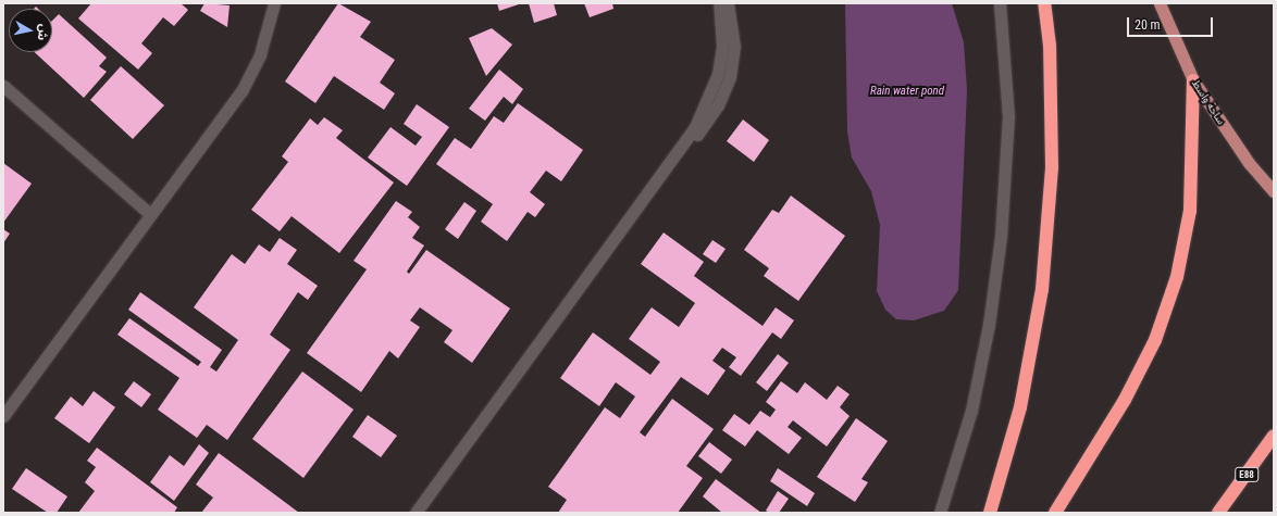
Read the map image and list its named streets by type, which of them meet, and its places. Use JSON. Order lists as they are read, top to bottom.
{
  "streets": {
    "highway": ["E88"],
    "main road": ["ساحة واسط"]
  },
  "water": ["Rain water pond"],
  "scale_bar": "20 m",
  "north": "right"
}
